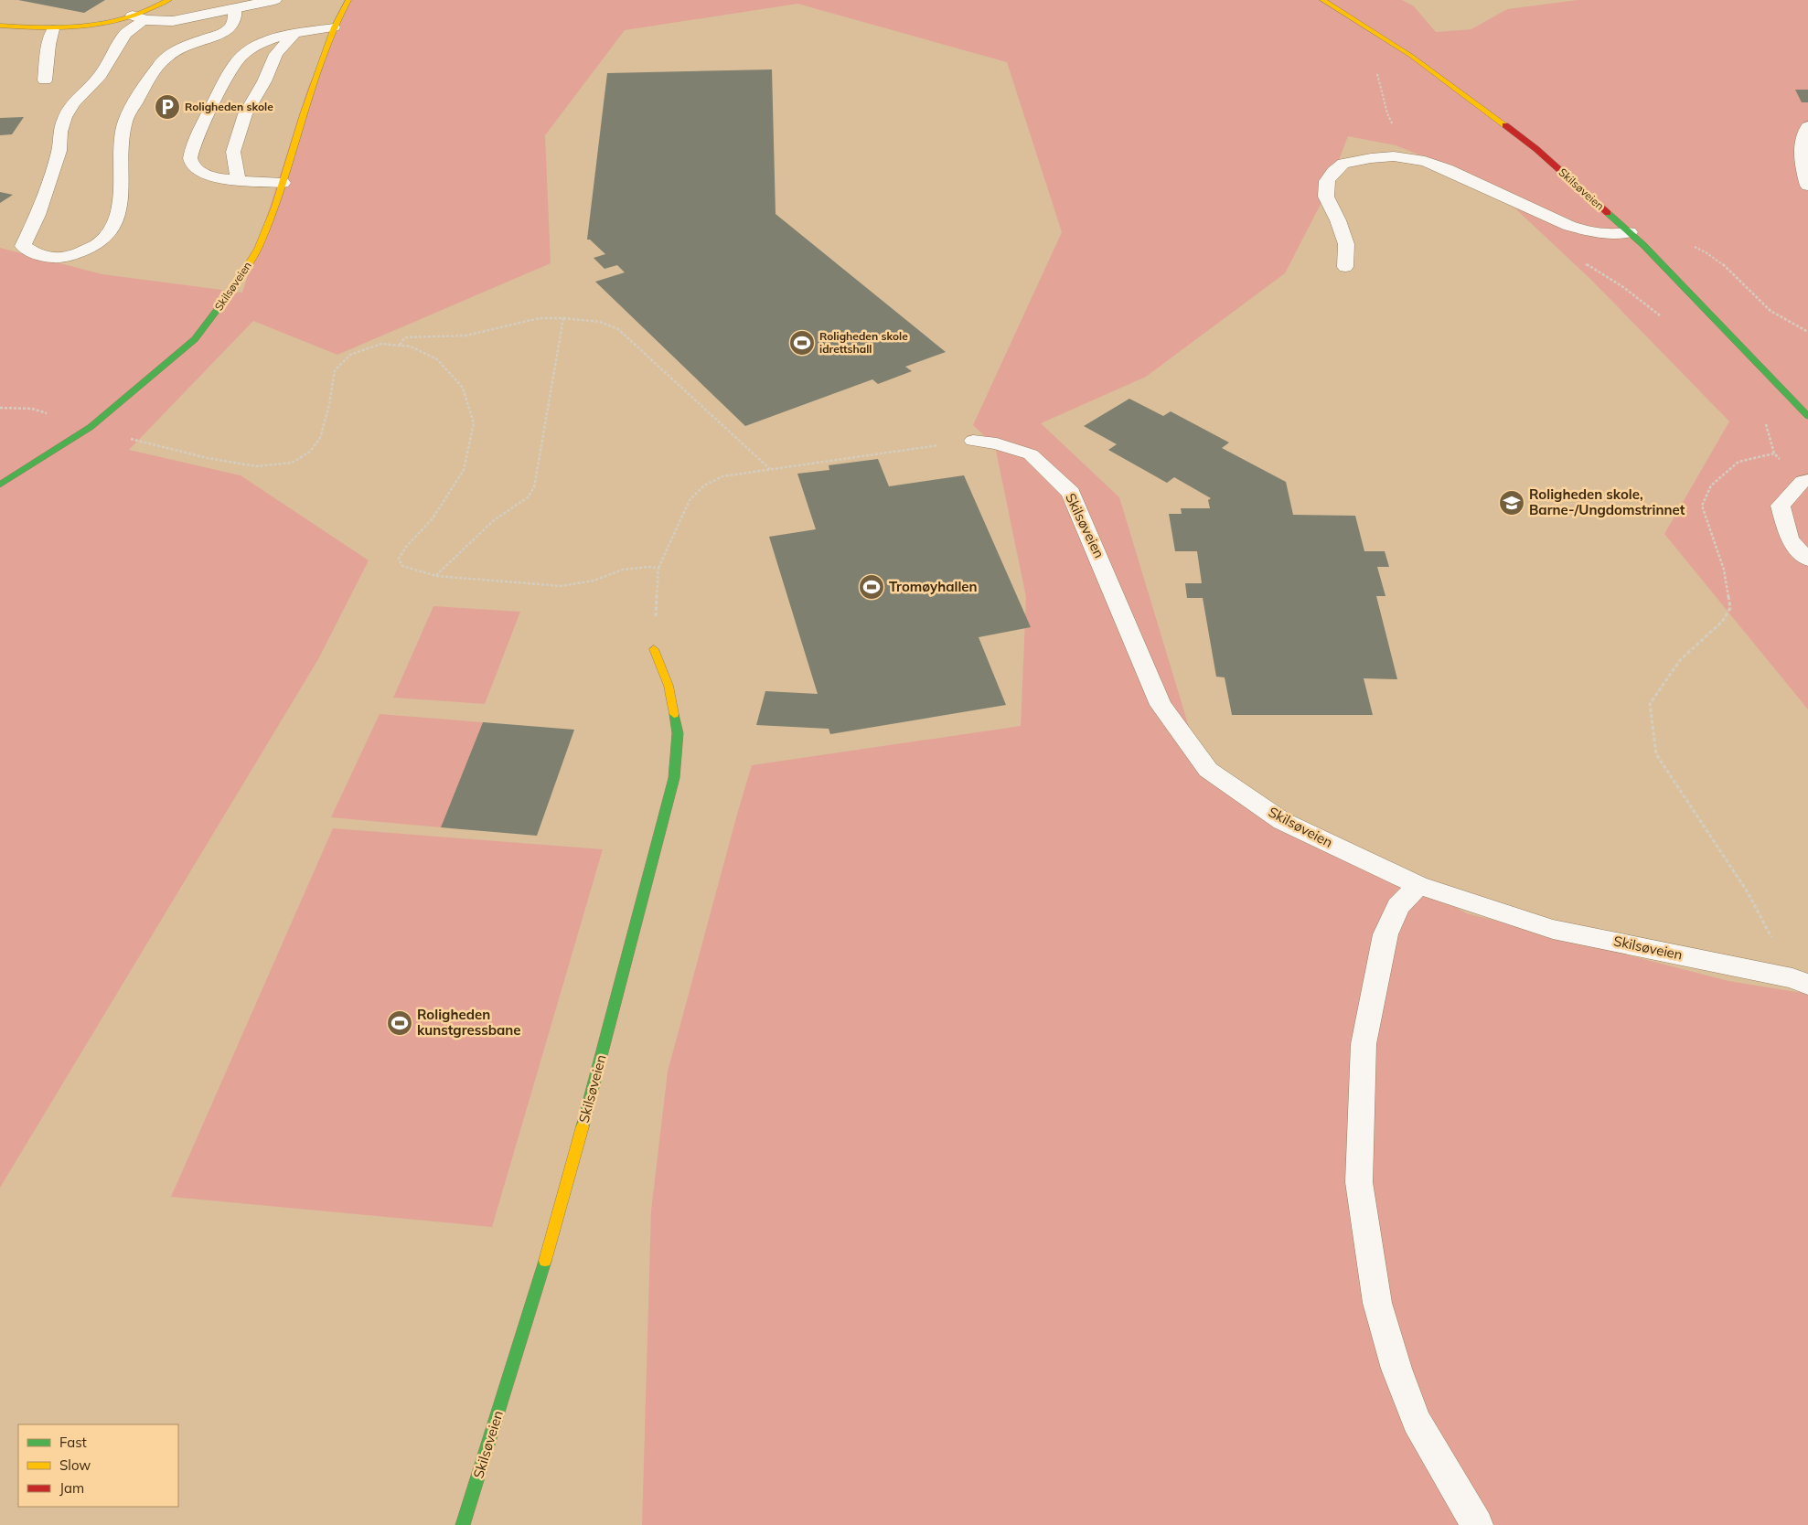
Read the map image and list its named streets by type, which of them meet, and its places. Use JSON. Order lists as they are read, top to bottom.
{
  "streets": {
    "street": ["Skilsøveien"]
  },
  "places": {
    "parking": ["Roligheden skole"],
    "sports": ["Roligheden skole idrettshall", "Tromøyhallen", "Roligheden kunstgressbane"],
    "school or university": ["Roligheden skole, Barne-/Ungdomstrinnet"]
  },
  "legend": ["Fast", "Slow", "Jam"]
}
